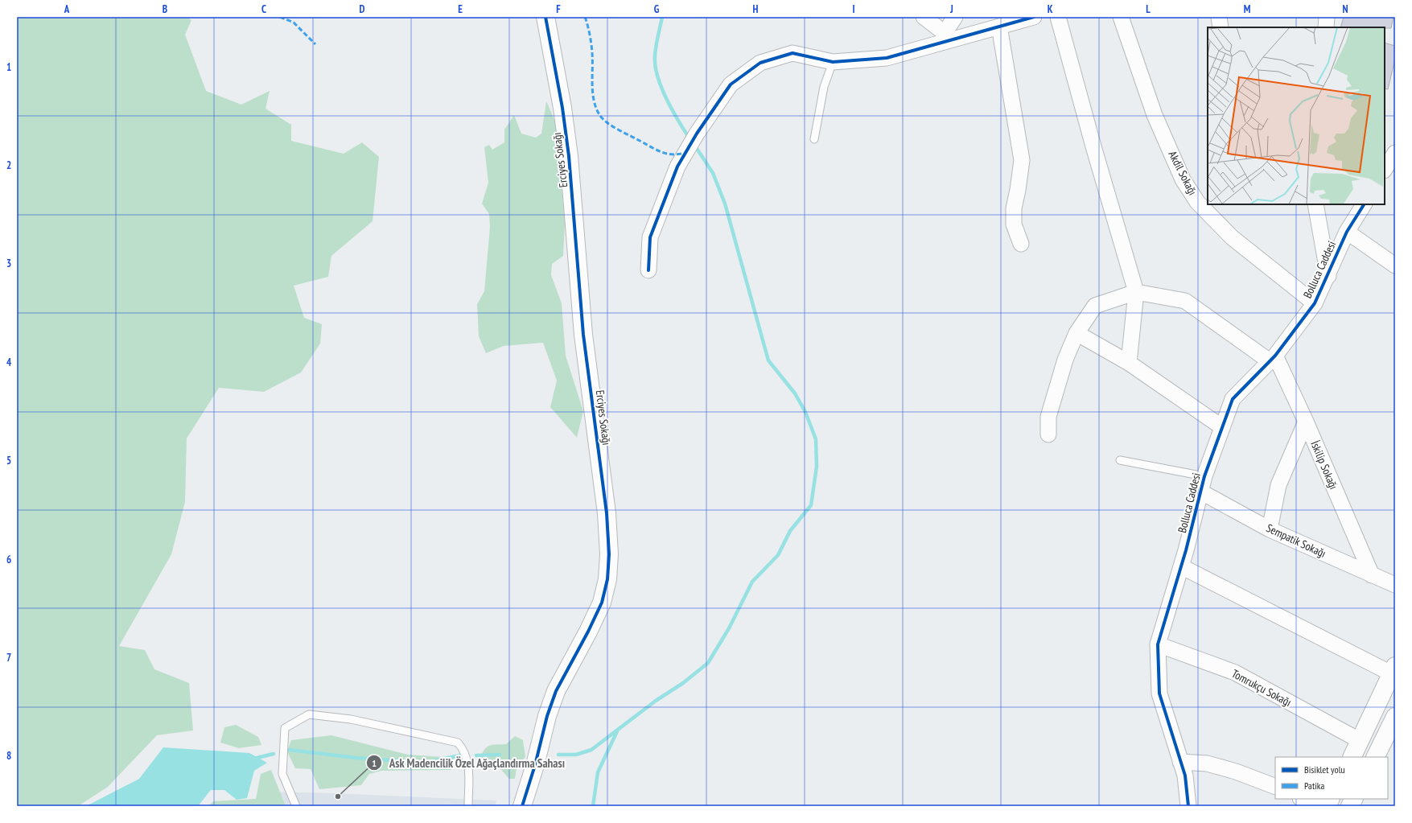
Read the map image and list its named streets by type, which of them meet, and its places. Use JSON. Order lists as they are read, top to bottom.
{
  "streets": {
    "street": [
      "Erciyes Sokağı",
      "Akdil Sokağı",
      "Bolluca Caddesi",
      "İskilip Sokağı",
      "Sempatik Sokağı",
      "Tomrukçu Sokağı"
    ]
  },
  "crossings": [
    ["Akdil Sokağı", "Bolluca Caddesi"],
    ["Bolluca Caddesi", "İskilip Sokağı"],
    ["Bolluca Caddesi", "Sempatik Sokağı"],
    ["Bolluca Caddesi", "Tomrukçu Sokağı"],
    ["İskilip Sokağı", "Sempatik Sokağı"]
  ],
  "places": ["Ask Madencilik Özel Ağaçlandırma Sahası"],
  "legend": ["Bisiklet yolu", "Patika"],
  "grid": {
    "columns": [
      "A",
      "B",
      "C",
      "D",
      "E",
      "F",
      "G",
      "H",
      "I",
      "J",
      "K",
      "L",
      "M",
      "N"
    ],
    "rows": [
      "1",
      "2",
      "3",
      "4",
      "5",
      "6",
      "7",
      "8"
    ]
  }
}
